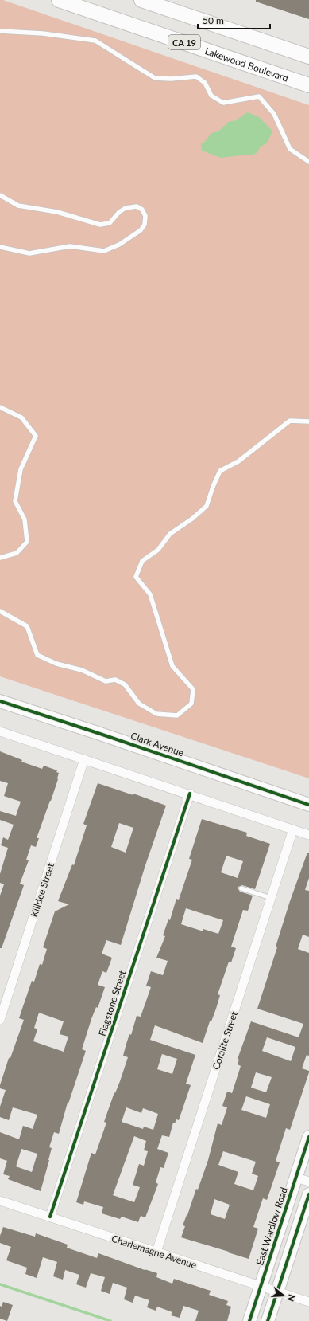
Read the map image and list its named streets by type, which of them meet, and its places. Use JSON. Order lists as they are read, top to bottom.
{
  "streets": {
    "main road": [
      "CA 19",
      "Lakewood Boulevard",
      "Clark Avenue",
      "East Wardlow Road"
    ],
    "street": [
      "Killdee Street",
      "Flagstone Street",
      "Coralite Street",
      "Charlemagne Avenue"
    ]
  },
  "crossings": [
    ["Flagstone Street", "Charlemagne Avenue"],
    ["Coralite Street", "Charlemagne Avenue"],
    ["East Wardlow Road", "Charlemagne Avenue"]
  ],
  "scale_bar": "50 m",
  "north": "right"
}
